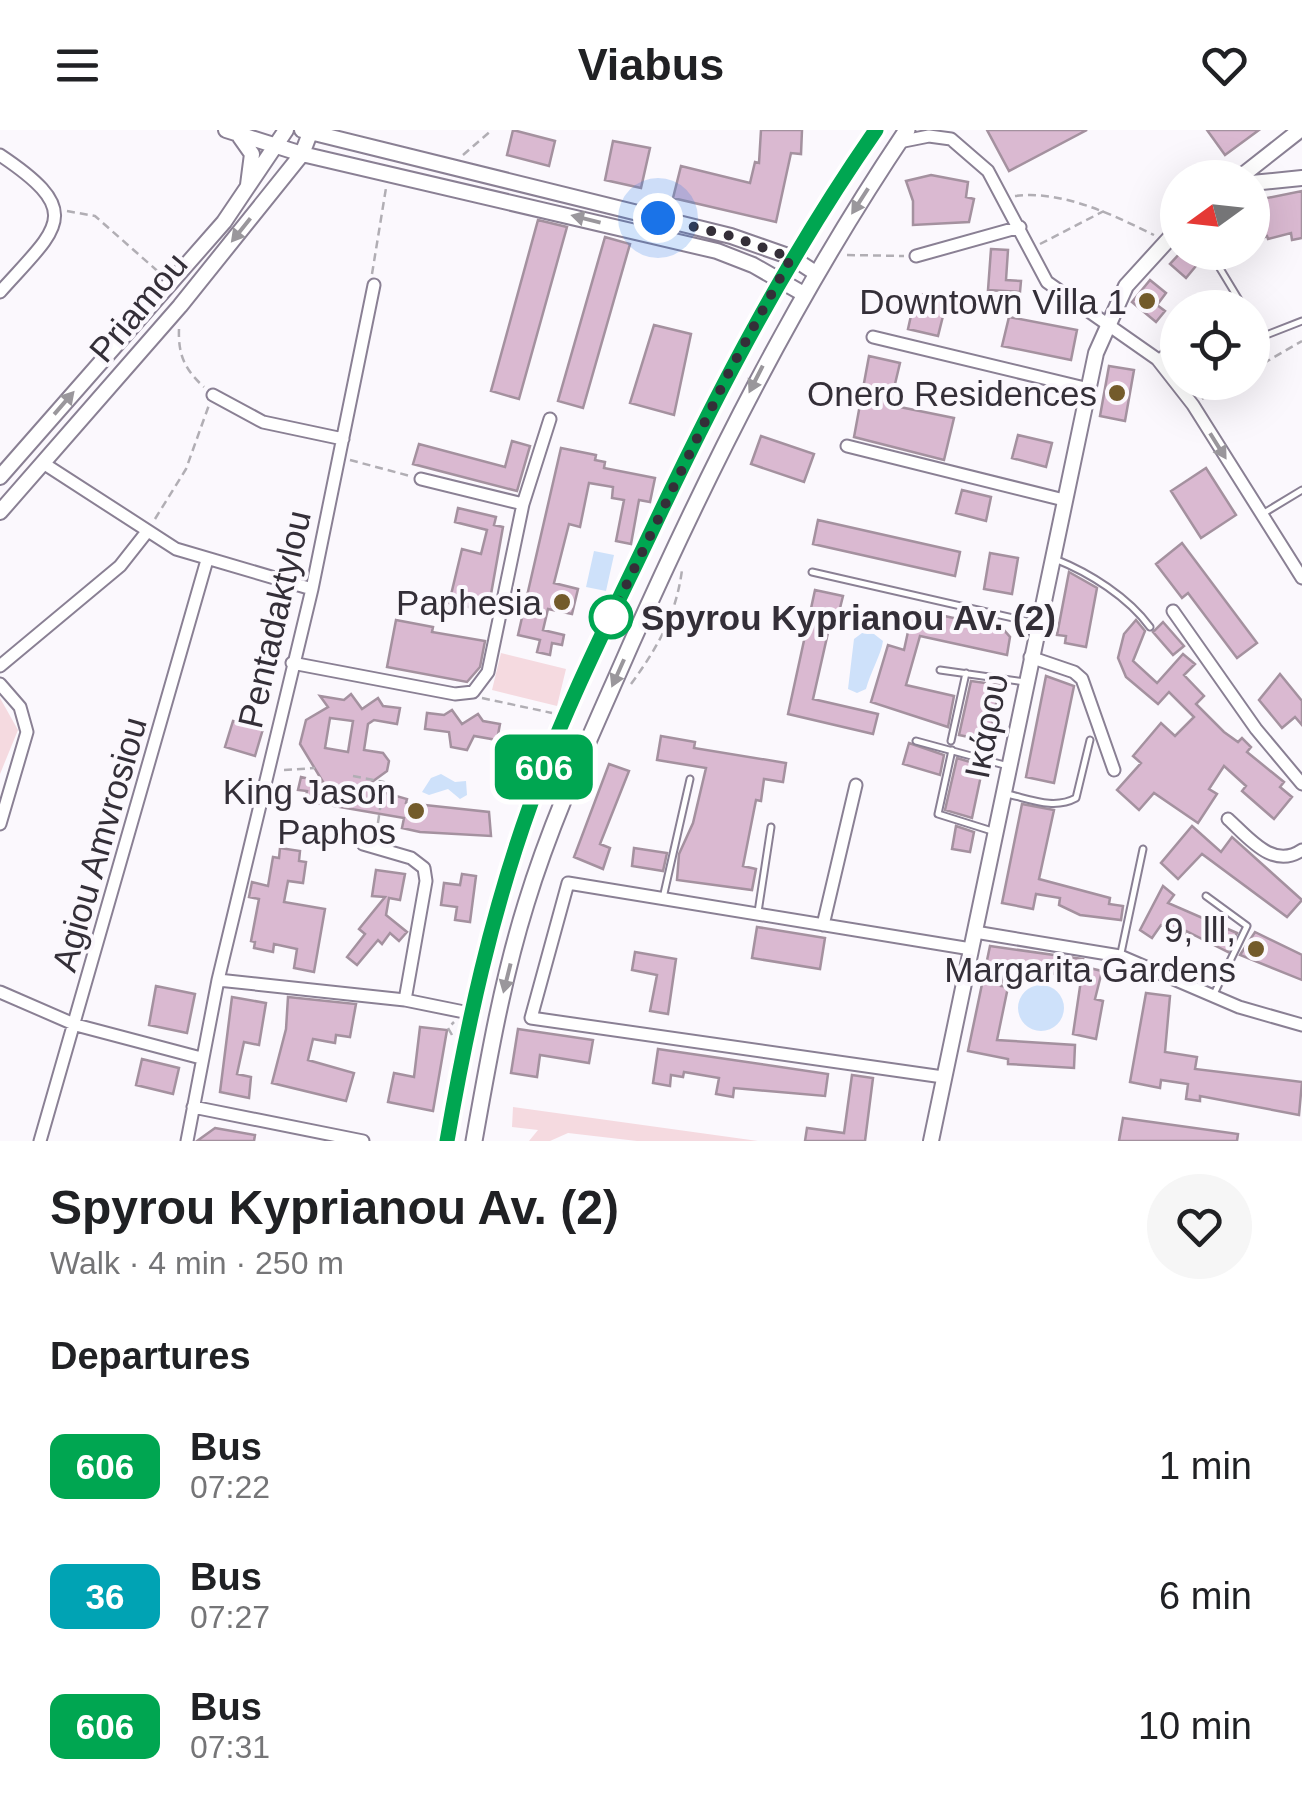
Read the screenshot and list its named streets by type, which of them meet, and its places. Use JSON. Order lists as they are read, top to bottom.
{
  "streets": {
    "street": [
      "Priamou",
      "Pentadaktylou",
      "Ικάρου",
      "Agiou Amvrosiou"
    ]
  },
  "places": [
    "Downtown Villa 1",
    "Onero Residences",
    "Paphesia",
    "Spyrou Kyprianou Av. (2)",
    "King Jason Paphos",
    "9, lll, Margarita Gardens"
  ],
  "lines": ["bus line 606"],
  "north": "left",
  "page": {
    "header": "Viabus",
    "on_map": "606",
    "heading": [
      ["Spyrou Kyprianou Av. (2)", "Walk · 4 min · 250 m"],
      "Departures"
    ],
    "list": [
      {
        "mark": "606",
        "name": "Bus",
        "note": "07:22",
        "value": "1 min"
      },
      {
        "mark": "36",
        "name": "Bus",
        "note": "07:27",
        "value": "6 min"
      },
      {
        "mark": "606",
        "name": "Bus",
        "note": "07:31",
        "value": "10 min"
      }
    ]
  }
}
